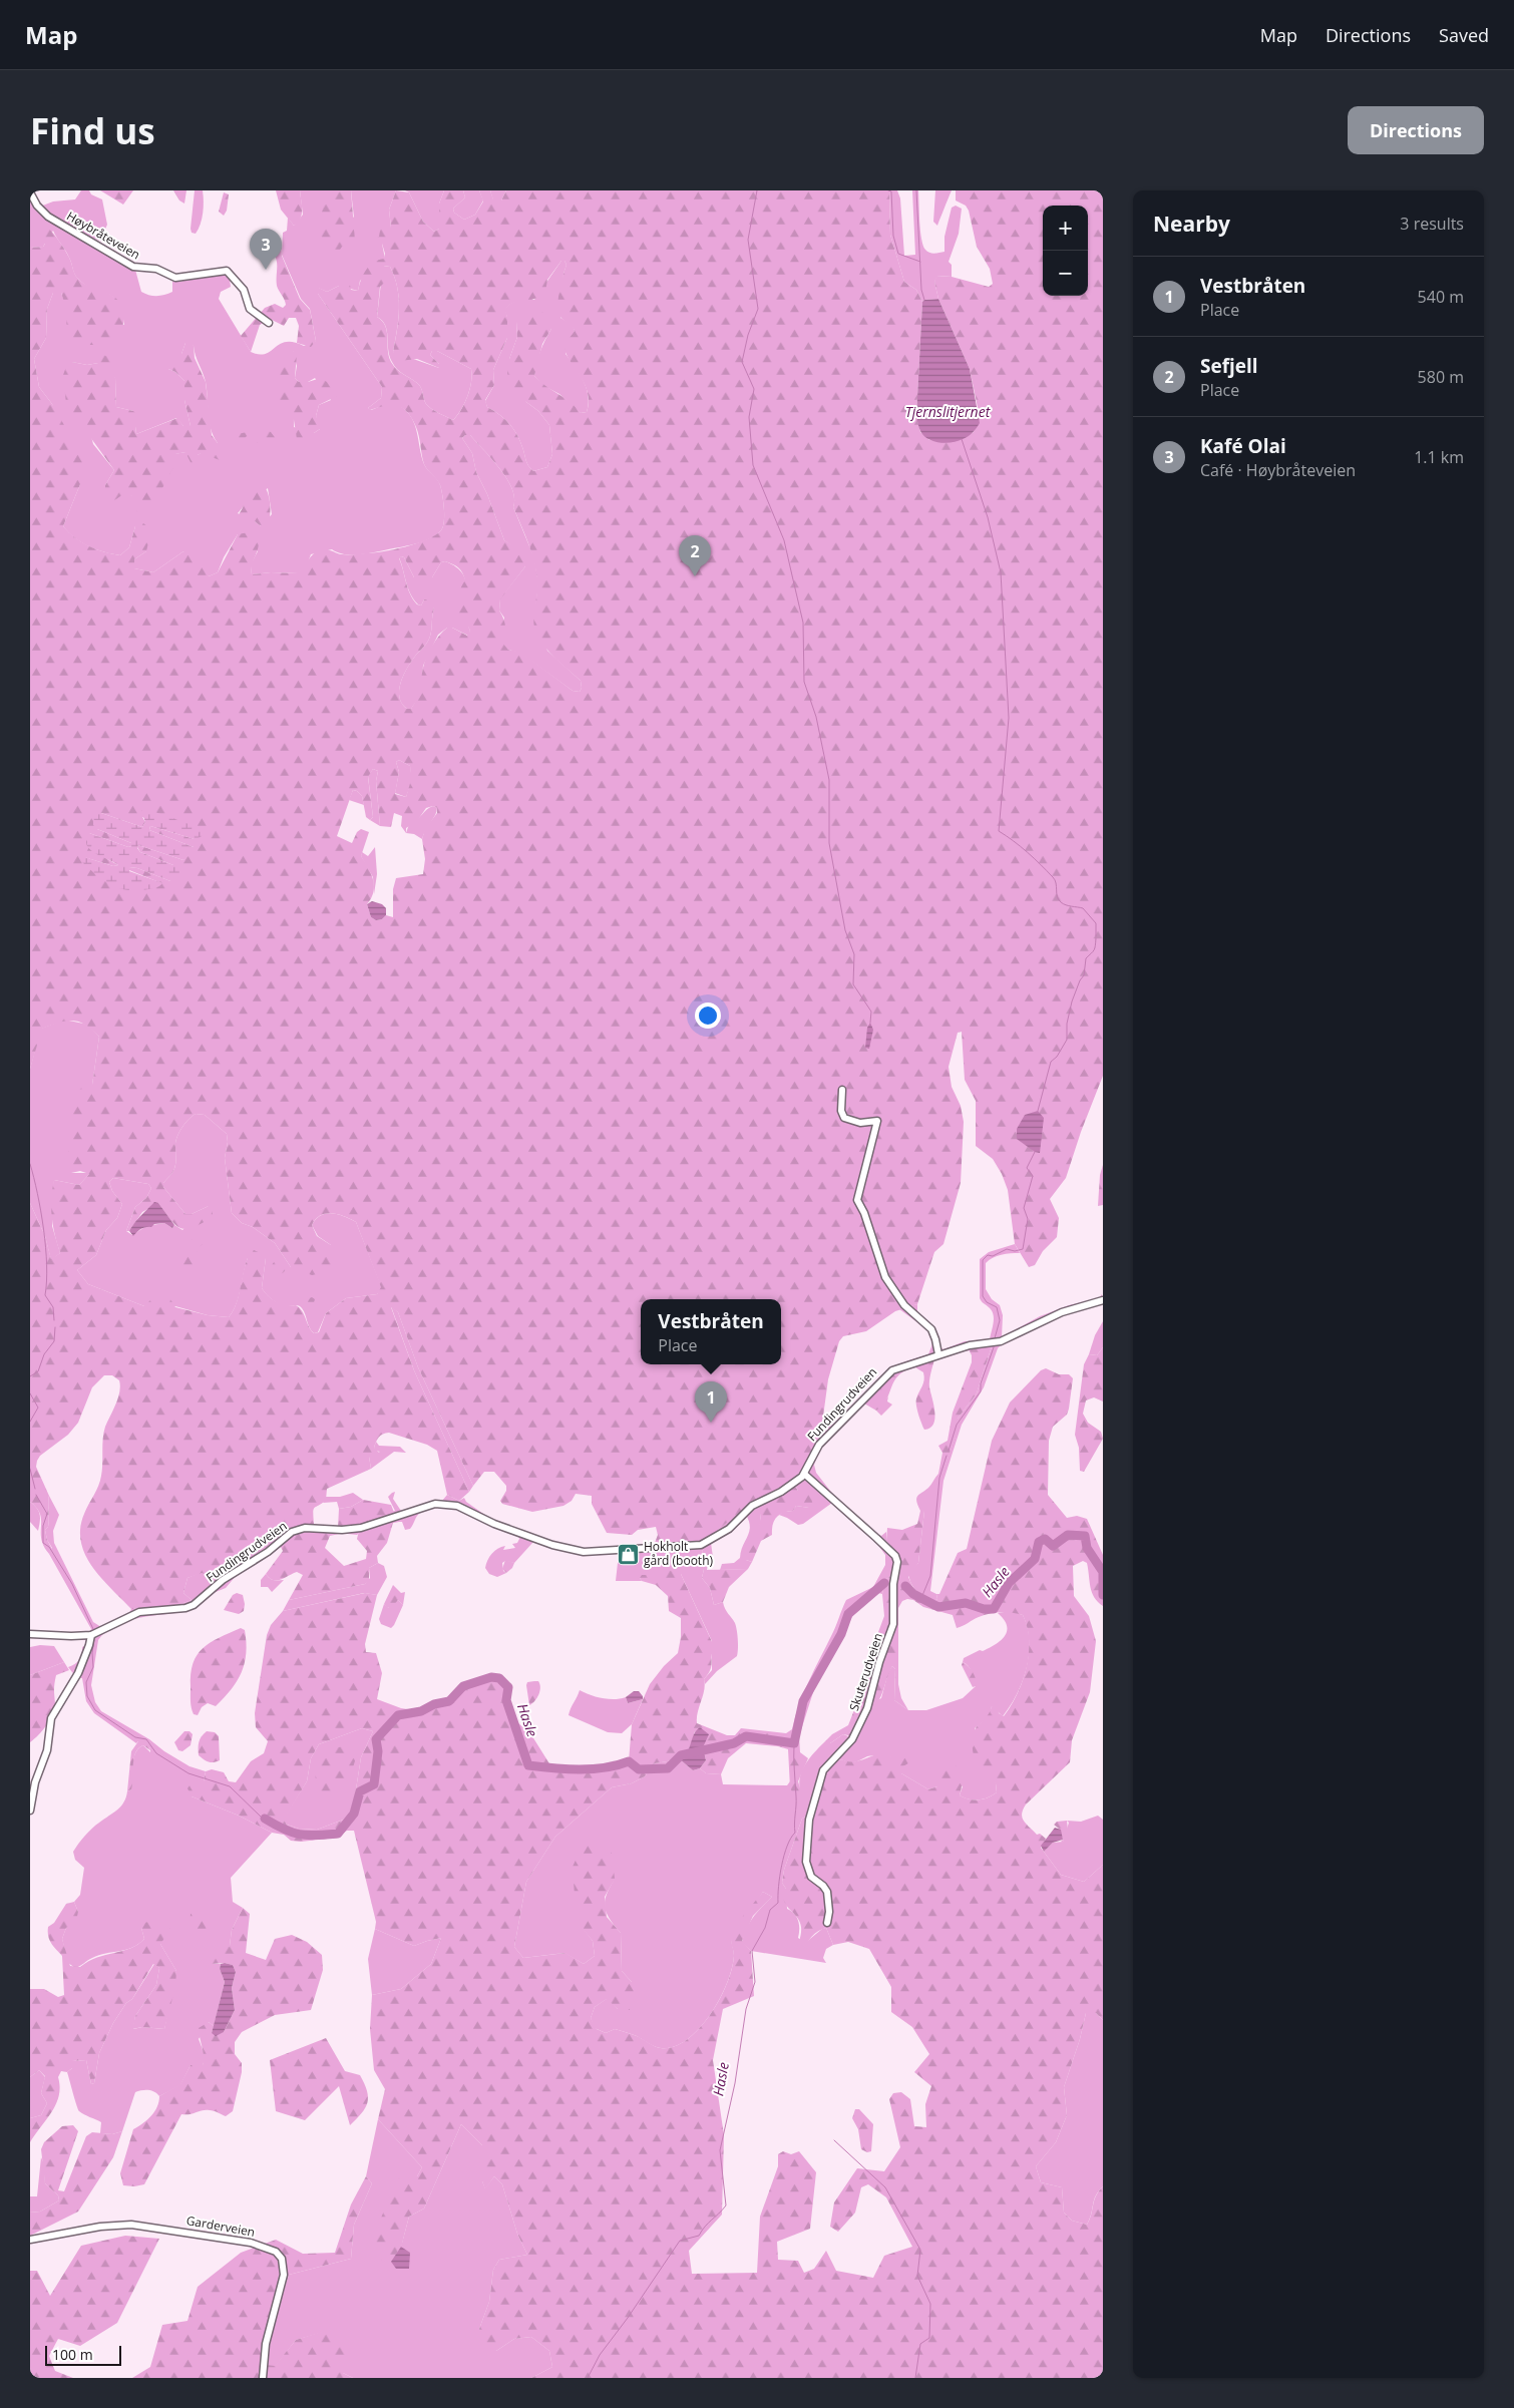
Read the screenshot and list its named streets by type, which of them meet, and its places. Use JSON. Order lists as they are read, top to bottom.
{
  "streets": {
    "street": [
      "Høybråteveien",
      "Fundingrudveien",
      "Skuterudveien",
      "Garderveien"
    ]
  },
  "crossings": [
    ["Fundingrudveien", "Skuterudveien"]
  ],
  "water": ["Tjernslitjernet", "Hasle"],
  "places": {
    "shop": ["Hokholt gård (booth)"]
  },
  "scale_bar": "100 m",
  "page": {
    "header": "Map",
    "nav": ["Map", "Directions", "Saved"],
    "buttons": "Directions",
    "title": "Find us",
    "heading": ["Nearby", "3 results"],
    "map_buttons": ["+", "−"],
    "pins": ["3", "2", "1"],
    "list": [
      {
        "mark": "1",
        "name": "Vestbråten",
        "note": "Place",
        "value": "540 m"
      },
      {
        "mark": "2",
        "name": "Sefjell",
        "note": "Place",
        "value": "580 m"
      },
      {
        "mark": "3",
        "name": "Kafé Olai",
        "note": "Café · Høybråteveien",
        "value": "1.1 km"
      }
    ],
    "popup": ["Vestbråten", "Place"],
    "scale": "100 m"
  }
}
